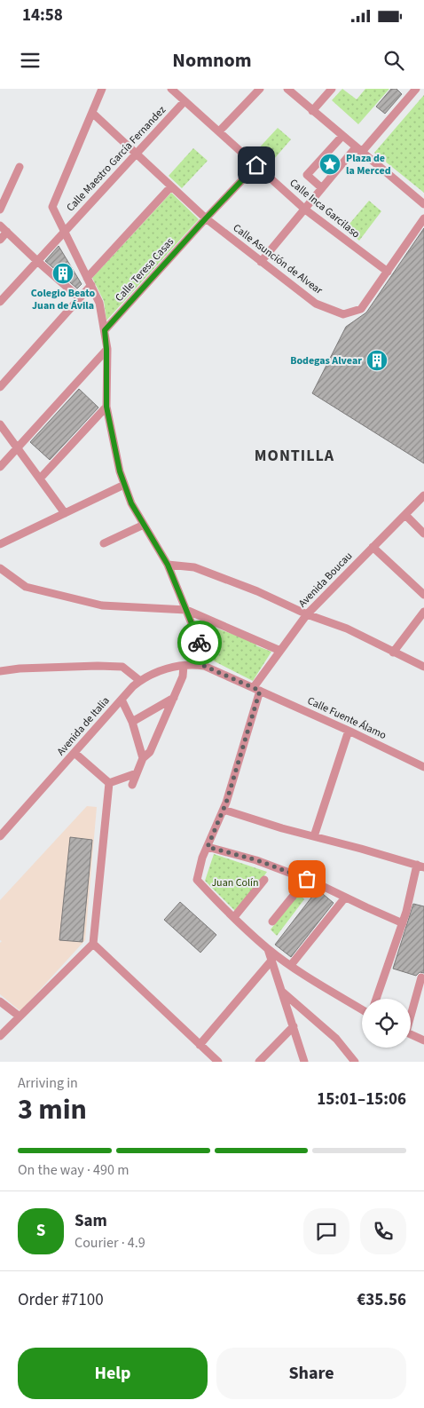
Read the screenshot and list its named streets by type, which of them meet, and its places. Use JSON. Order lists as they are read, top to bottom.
{
  "streets": {
    "street": [
      "Calle Maestro García Fernandez",
      "Calle Inca Garcilaso",
      "Calle Asunción de Alvear",
      "Calle Teresa Casas",
      "Avenida Boucau",
      "Calle Fuente Álamo",
      "Avenida de Italia"
    ]
  },
  "crossings": [
    ["Calle Maestro García Fernandez", "Calle Inca Garcilaso"],
    ["Calle Maestro García Fernandez", "Calle Asunción de Alvear"],
    ["Calle Inca Garcilaso", "Calle Asunción de Alvear"],
    ["Calle Inca Garcilaso", "Calle Teresa Casas"],
    ["Calle Asunción de Alvear", "Calle Teresa Casas"],
    ["Avenida Boucau", "Calle Fuente Álamo"],
    ["Avenida Boucau", "Avenida de Italia"],
    ["Calle Fuente Álamo", "Avenida de Italia"]
  ],
  "districts": ["MONTILLA"],
  "parks": ["Juan Colín"],
  "places": {
    "place": ["Plaza de la Merced"],
    "building": ["Colegio Beato Juan de Ávila", "Bodegas Alvear"]
  },
  "page": {
    "status": "14:58",
    "header": "Nomnom",
    "heading": ["3 min", "Arriving in", "15:01–15:06"],
    "panel": [
      "Sam",
      "Courier · 4.9",
      "Order #7100",
      "€35.56"
    ],
    "bar": "On the way · 490 m",
    "round": "S",
    "buttons": ["Help", "Share"]
  }
}
